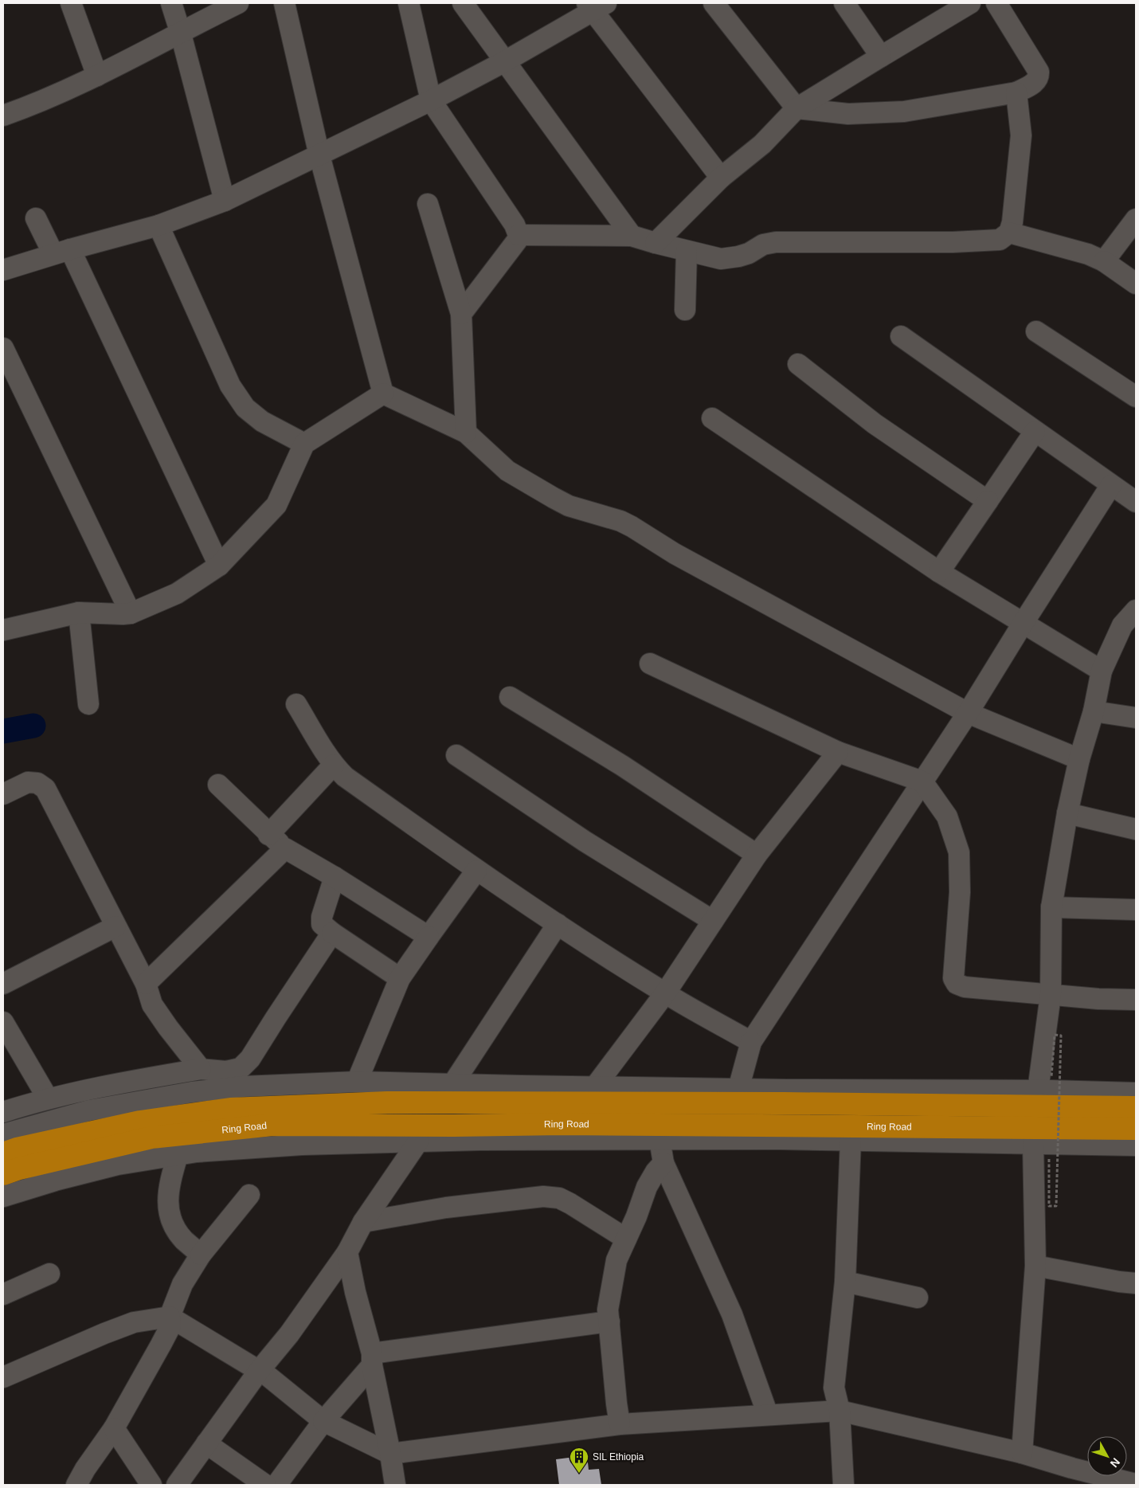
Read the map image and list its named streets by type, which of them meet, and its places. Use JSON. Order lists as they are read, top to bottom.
{
  "streets": {
    "highway": ["Ring Road"]
  },
  "places": {
    "building": ["SIL Ethiopia"]
  },
  "north": "bottom right"
}
